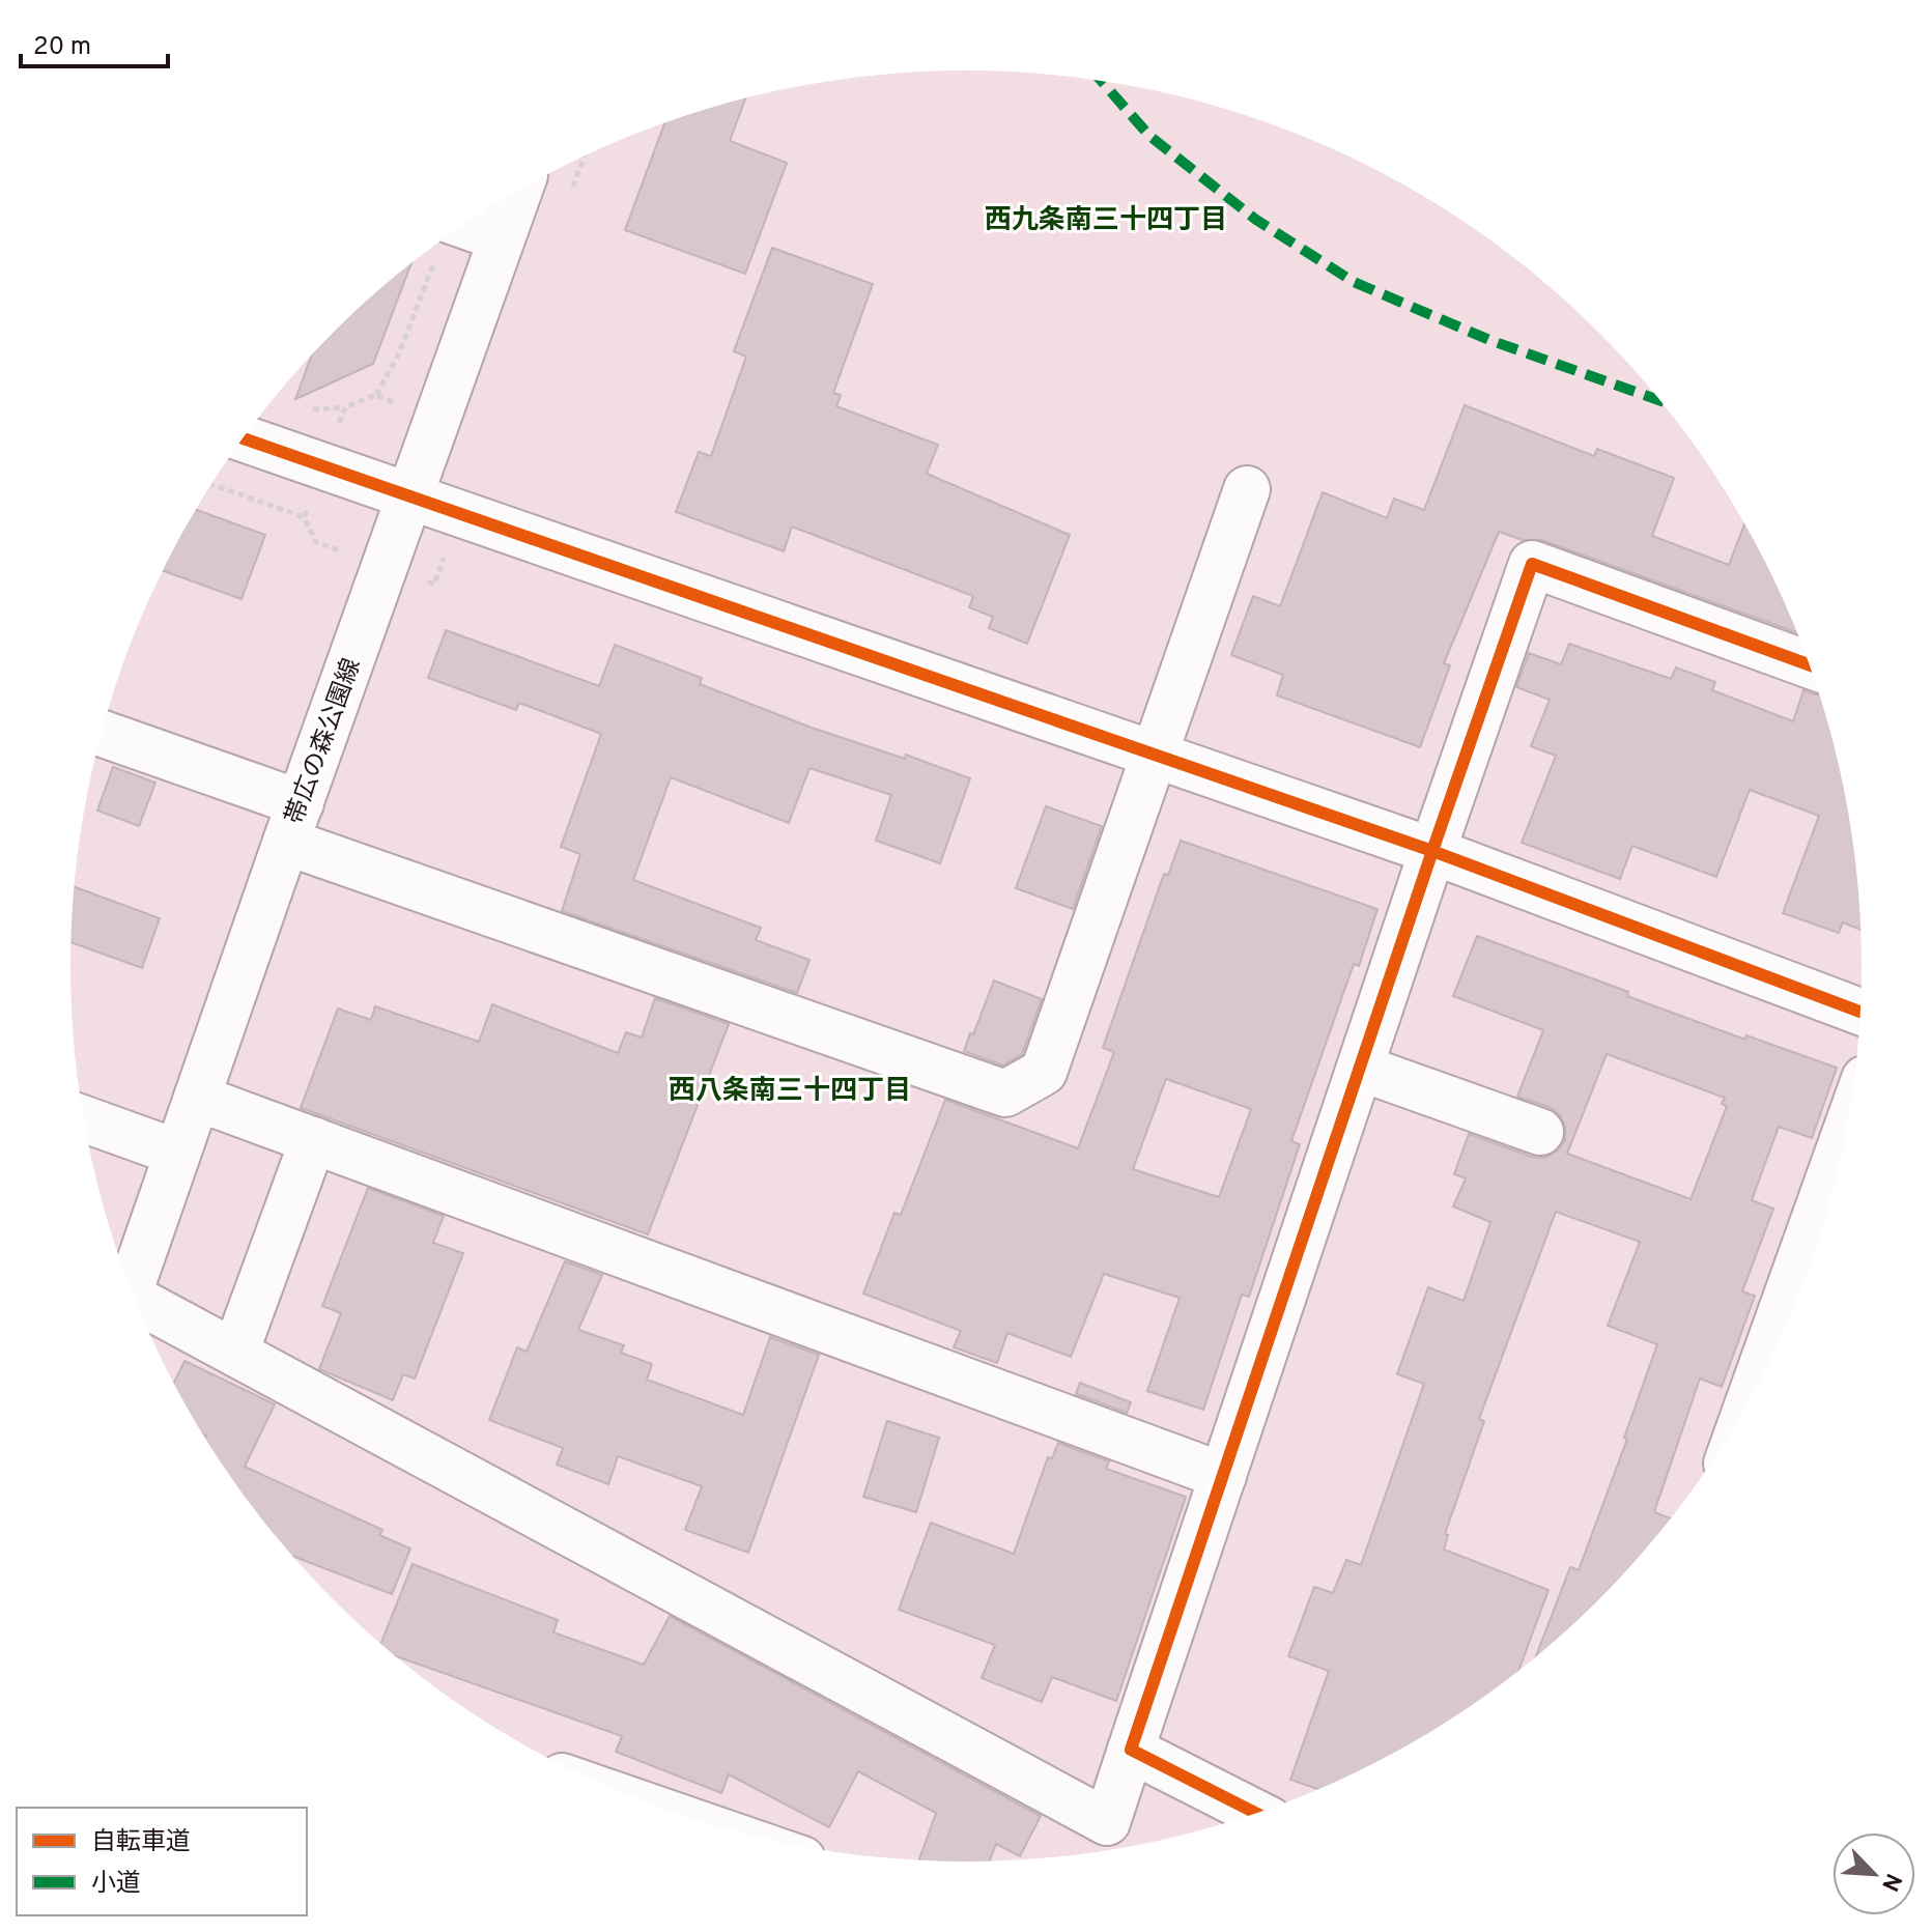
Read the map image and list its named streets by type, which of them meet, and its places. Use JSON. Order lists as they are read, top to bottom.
{
  "streets": {
    "street": ["帯広の森公園線"]
  },
  "districts": ["西九条南三十四丁目", "西八条南三十四丁目"],
  "legend": ["自転車道", "小道"],
  "scale_bar": "20 m",
  "north": "bottom right"
}
